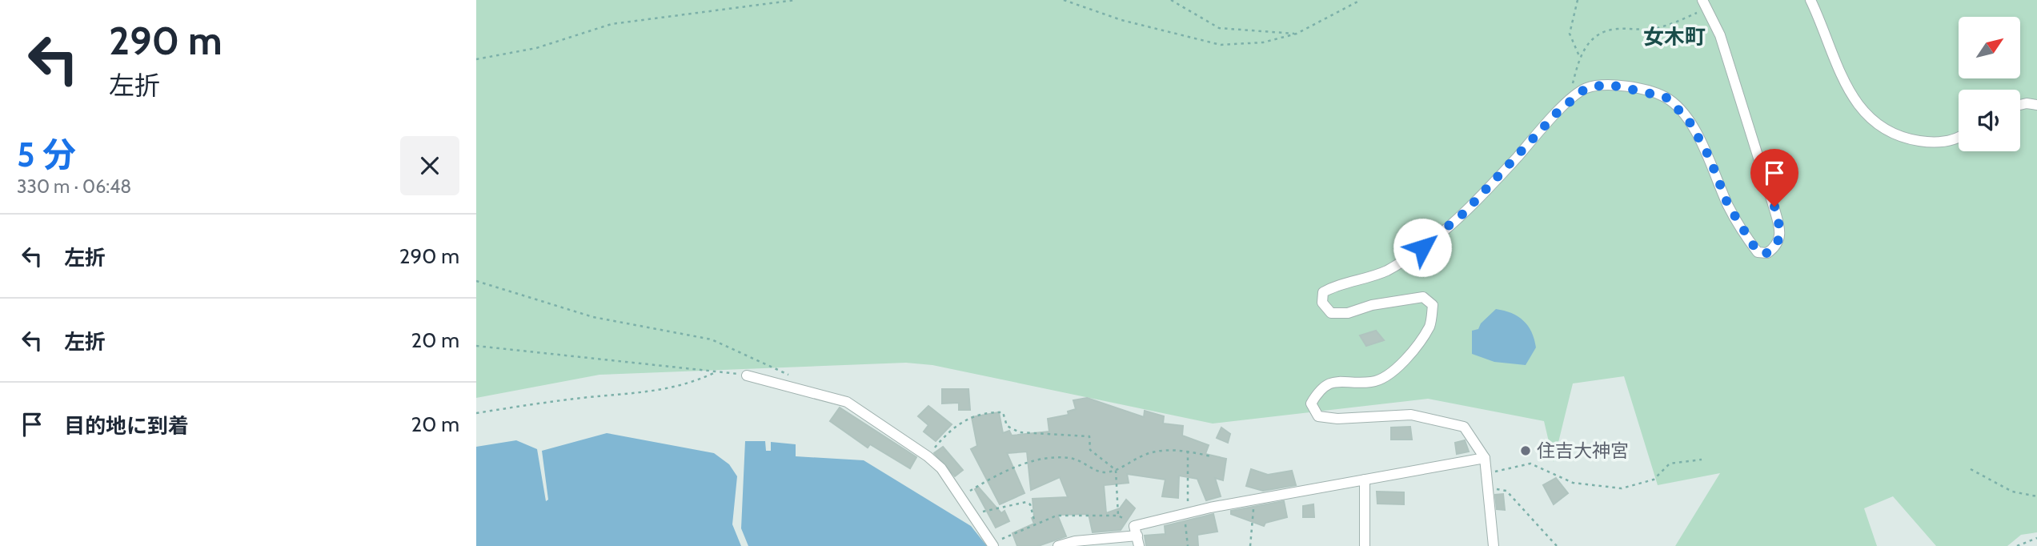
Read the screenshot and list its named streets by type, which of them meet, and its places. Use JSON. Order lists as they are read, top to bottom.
{
  "districts": ["女木町"],
  "places": ["住吉大神宮"],
  "north": "top right",
  "page": {
    "turn": ["290 m", "左折"],
    "heading": ["5 分", "330 m · 06:48"],
    "list": [
      {
        "name": "左折",
        "value": "290 m"
      },
      {
        "name": "左折",
        "value": "20 m"
      },
      {
        "name": "目的地に到着",
        "value": "20 m"
      }
    ]
  }
}
